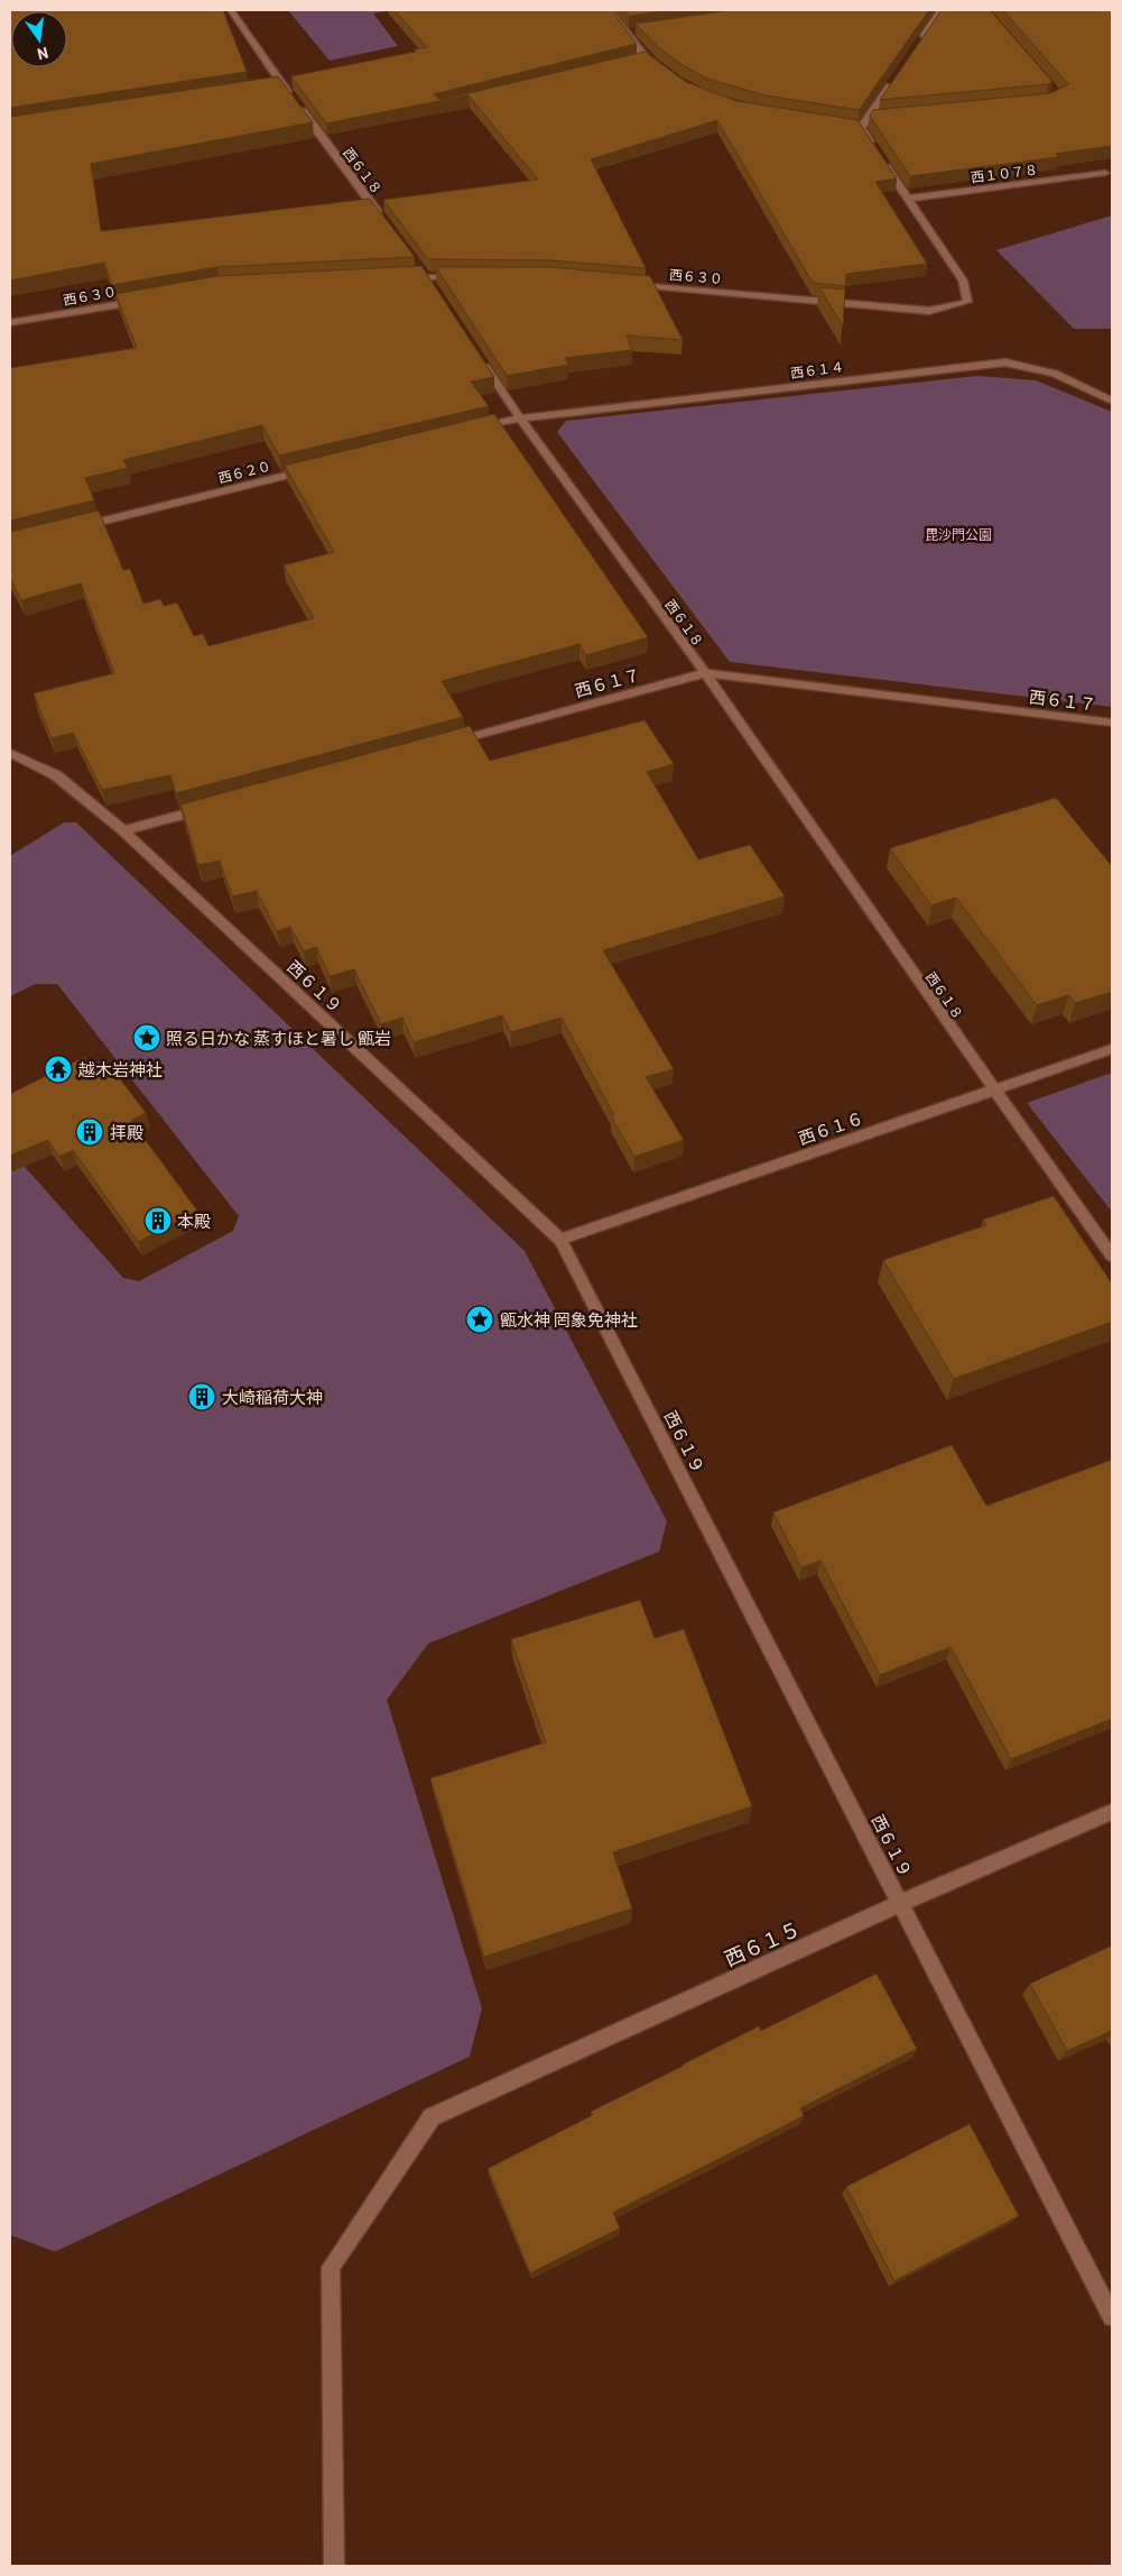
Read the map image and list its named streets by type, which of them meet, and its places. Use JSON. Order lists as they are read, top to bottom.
{
  "streets": {
    "street": [
      "西６１８",
      "西１０７８",
      "西６３０",
      "西６１４",
      "西６２０",
      "西６１７",
      "西６１９",
      "西６１６",
      "西６１５"
    ]
  },
  "crossings": [
    ["西６１８", "西６１４"],
    ["西６１８", "西６１７"],
    ["西６１８", "西６１６"],
    ["西１０７８", "西６３０"],
    ["西６１９", "西６１６"],
    ["西６１９", "西６１５"]
  ],
  "parks": ["毘沙門公園"],
  "places": {
    "place": ["照る日かな 蒸すほと暑し 甑岩", "甑水神 罔象免神社"],
    "temple": ["越木岩神社"],
    "building": ["拝殿", "本殿", "大崎稲荷大神"]
  },
  "north": "bottom"
}
